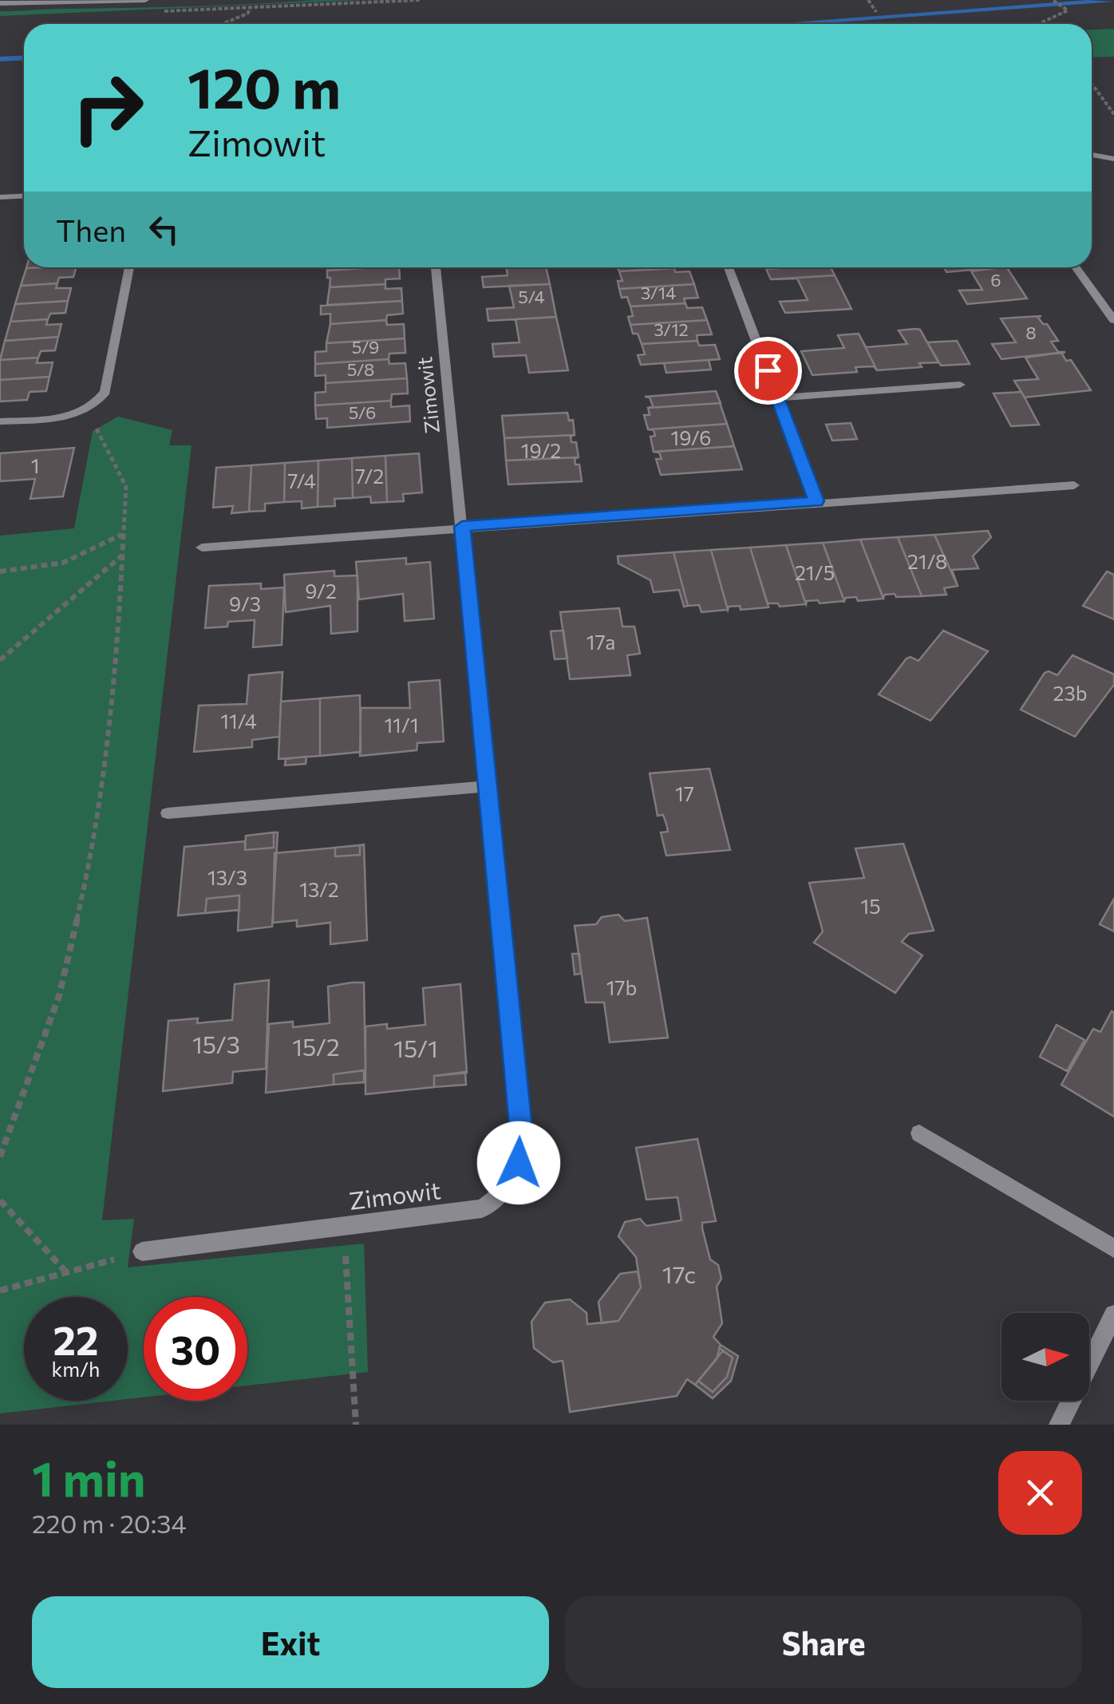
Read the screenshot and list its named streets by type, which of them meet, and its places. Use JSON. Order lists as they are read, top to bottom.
{
  "streets": {
    "street": ["Zimowit"]
  },
  "house_numbers": [
    "6",
    "3/14",
    "5/4",
    "3/12",
    "8",
    "5/9",
    "5/8",
    "5/6",
    "19/6",
    "19/2",
    "1",
    "7/2",
    "7/4",
    "21/8",
    "21/5",
    "9/2",
    "9/3",
    "17a",
    "23b",
    "11/4",
    "11/1",
    "17",
    "13/3",
    "13/2",
    "15",
    "17b",
    "15/3",
    "15/2",
    "15/1",
    "17c"
  ],
  "north": "right",
  "page": {
    "turn": ["120 m", "Zimowit"],
    "then": "Then",
    "speed": "22 km/h",
    "limit": "30",
    "heading": ["1 min", "220 m · 20:34"],
    "buttons": ["Exit", "Share"]
  }
}
